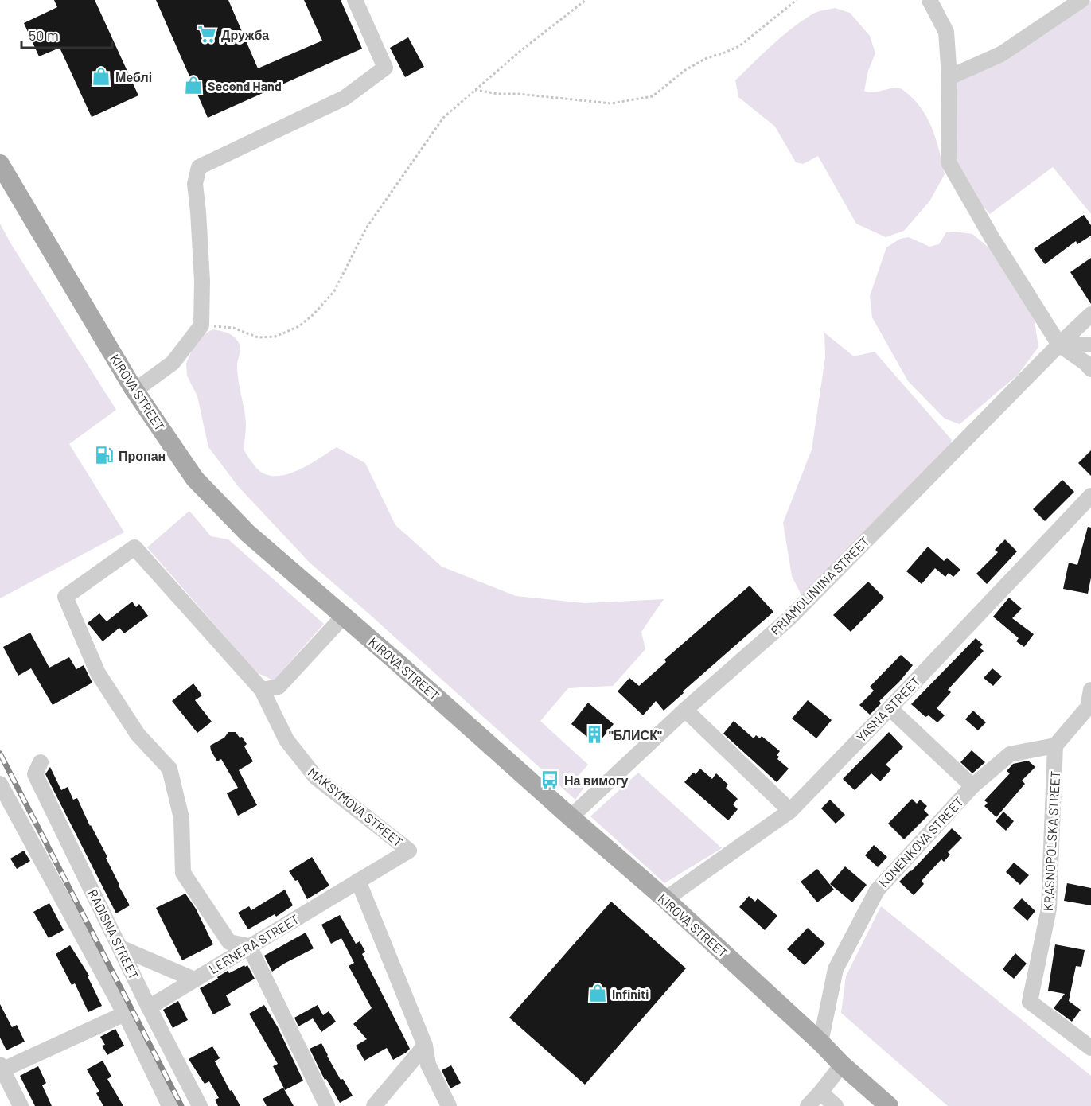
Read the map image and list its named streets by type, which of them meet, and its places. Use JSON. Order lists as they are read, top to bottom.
{
  "streets": {
    "main road": ["KIROVA STREET"],
    "street": [
      "PRIAMOLINIINA STREET",
      "YASNA STREET",
      "MAKSYMOVA STREET",
      "KRASNOPOLSKA STREET",
      "KONENKOVA STREET",
      "RADISNA STREET",
      "LERNERA STREET"
    ]
  },
  "crossings": [
    ["KIROVA STREET", "PRIAMOLINIINA STREET"],
    ["KIROVA STREET", "YASNA STREET"],
    ["KIROVA STREET", "KONENKOVA STREET"],
    ["MAKSYMOVA STREET", "LERNERA STREET"],
    ["KRASNOPOLSKA STREET", "KONENKOVA STREET"],
    ["RADISNA STREET", "LERNERA STREET"]
  ],
  "places": {
    "supermarket": ["Дружба"],
    "shop": ["Меблі", "Second Hand", "Infiniti"],
    "fuel station": ["Пропан"],
    "building": ["\"БЛИСК\""],
    "bus stop": ["На вимогу"]
  },
  "scale_bar": "50 m"
}
